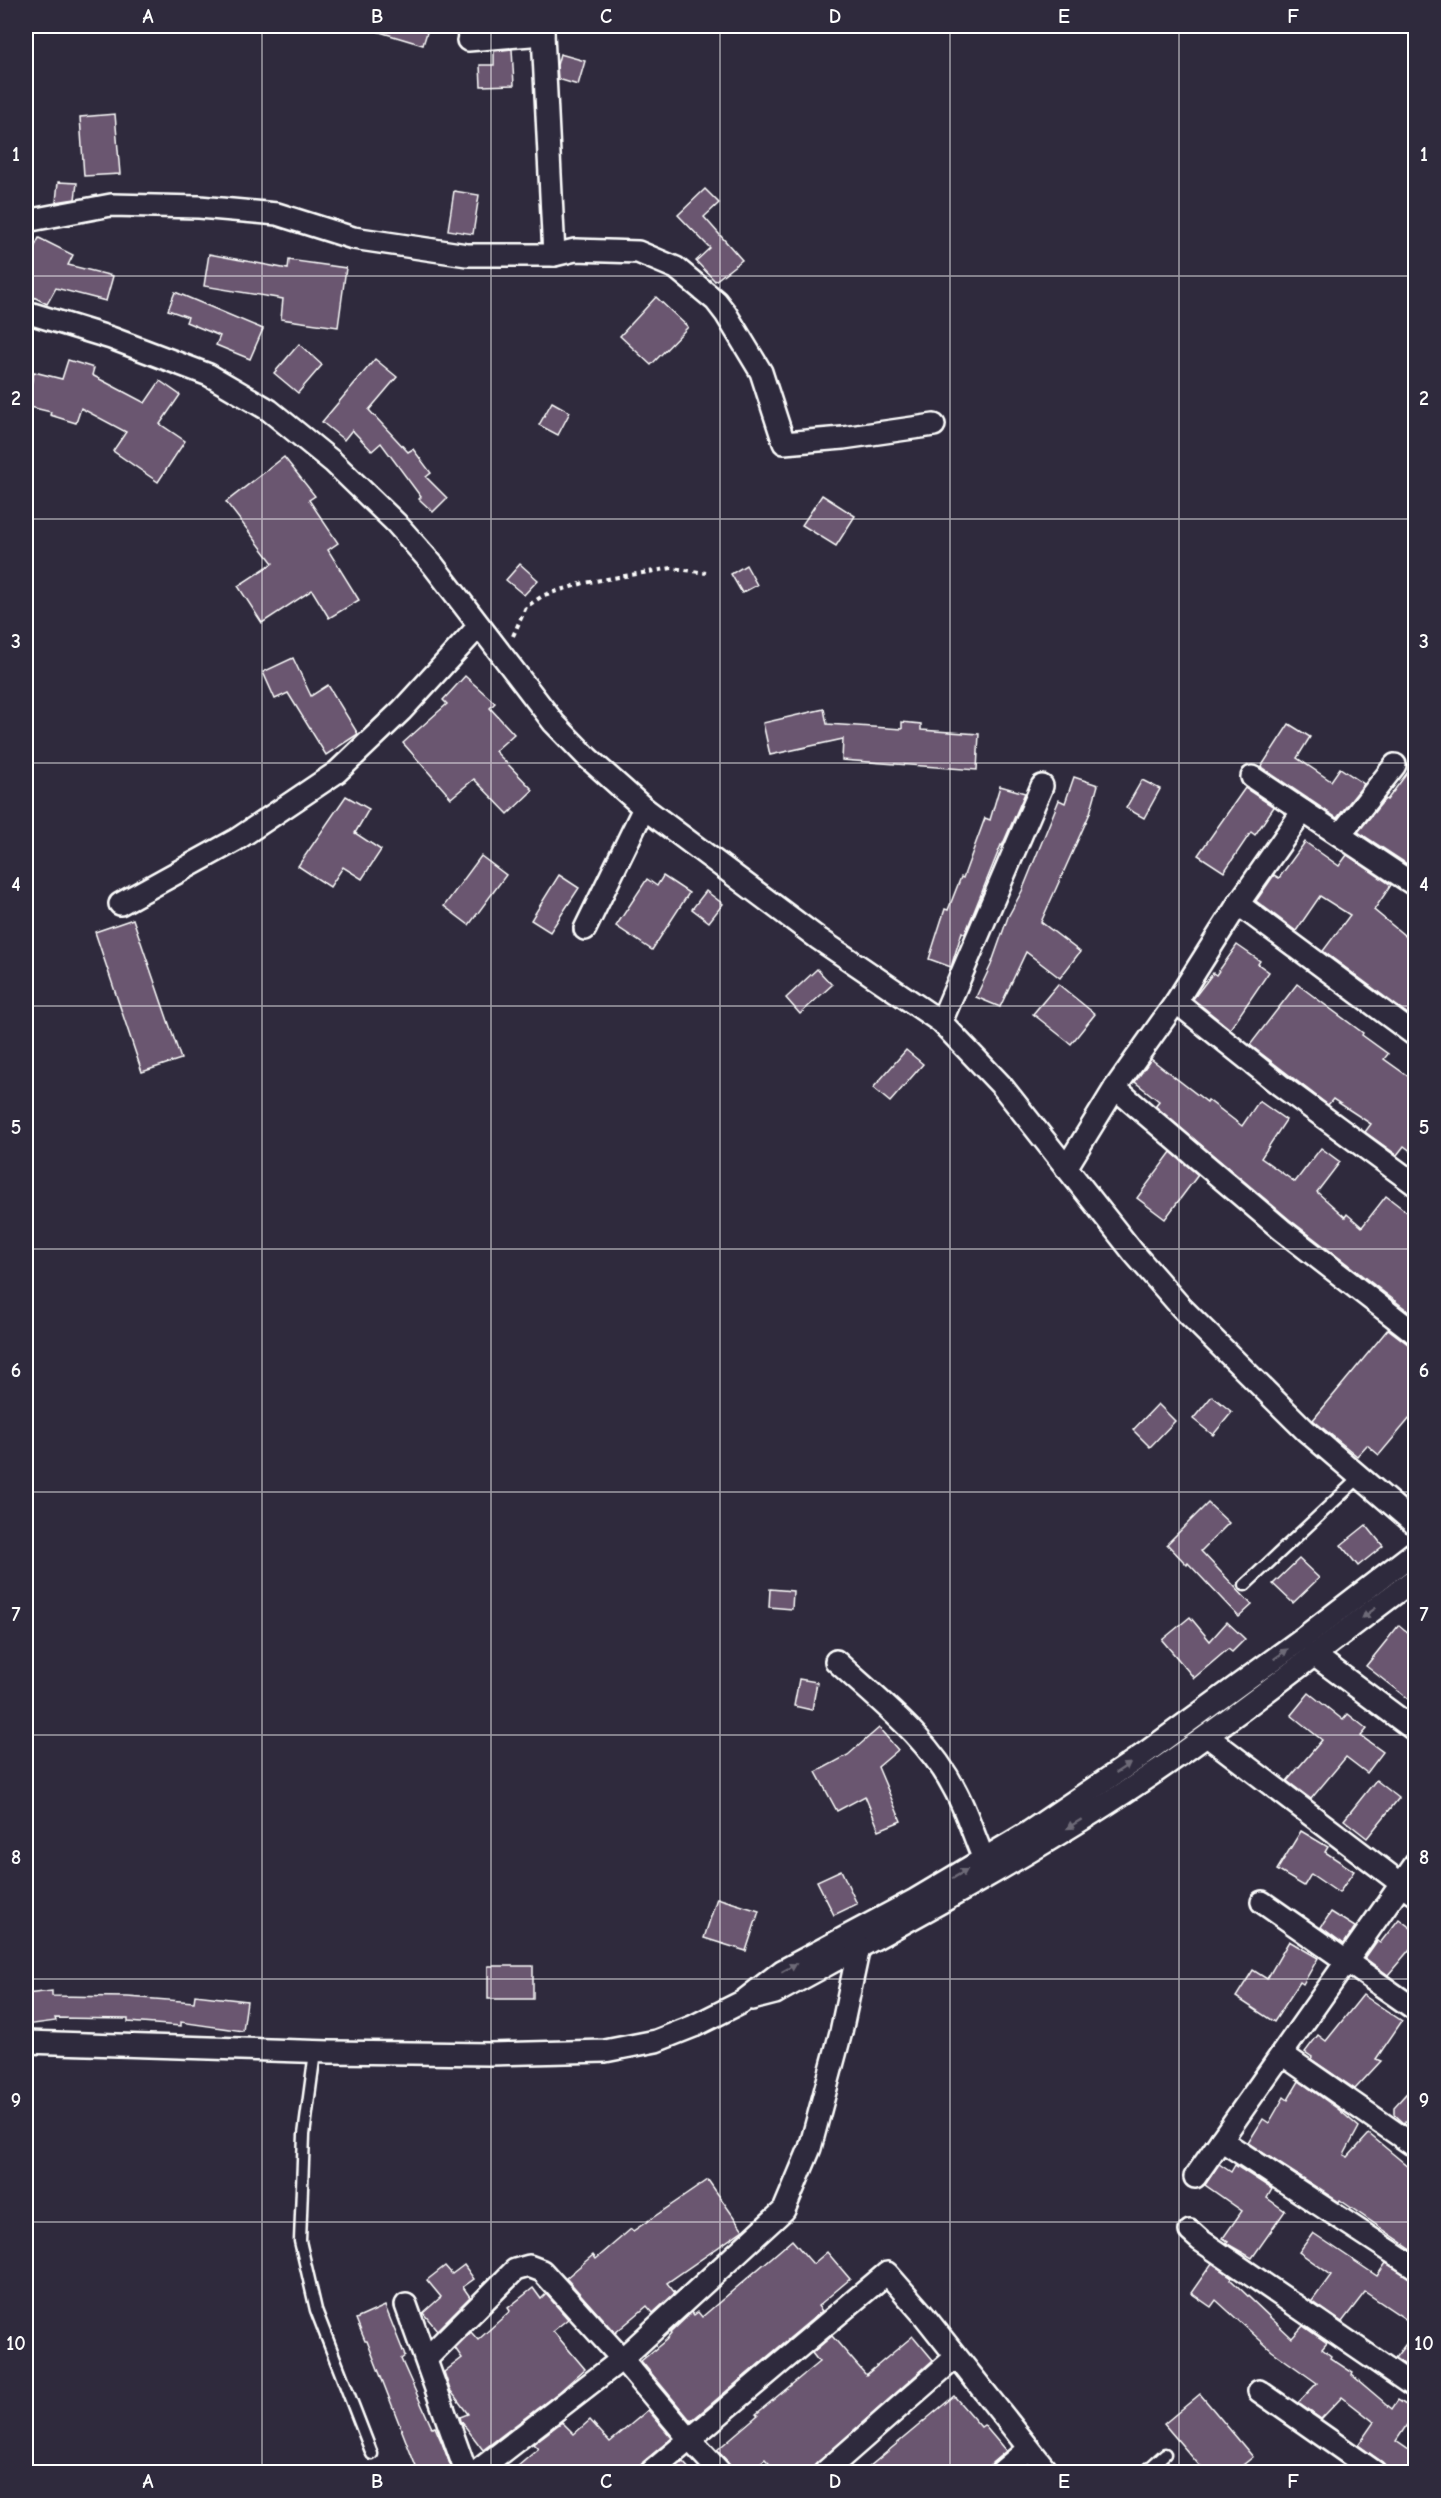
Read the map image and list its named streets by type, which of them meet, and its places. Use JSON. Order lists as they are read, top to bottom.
{
  "grid": {
    "columns": [
      "A",
      "B",
      "C",
      "D",
      "E",
      "F"
    ],
    "rows": [
      "1",
      "2",
      "3",
      "4",
      "5",
      "6",
      "7",
      "8",
      "9",
      "10"
    ]
  }
}
